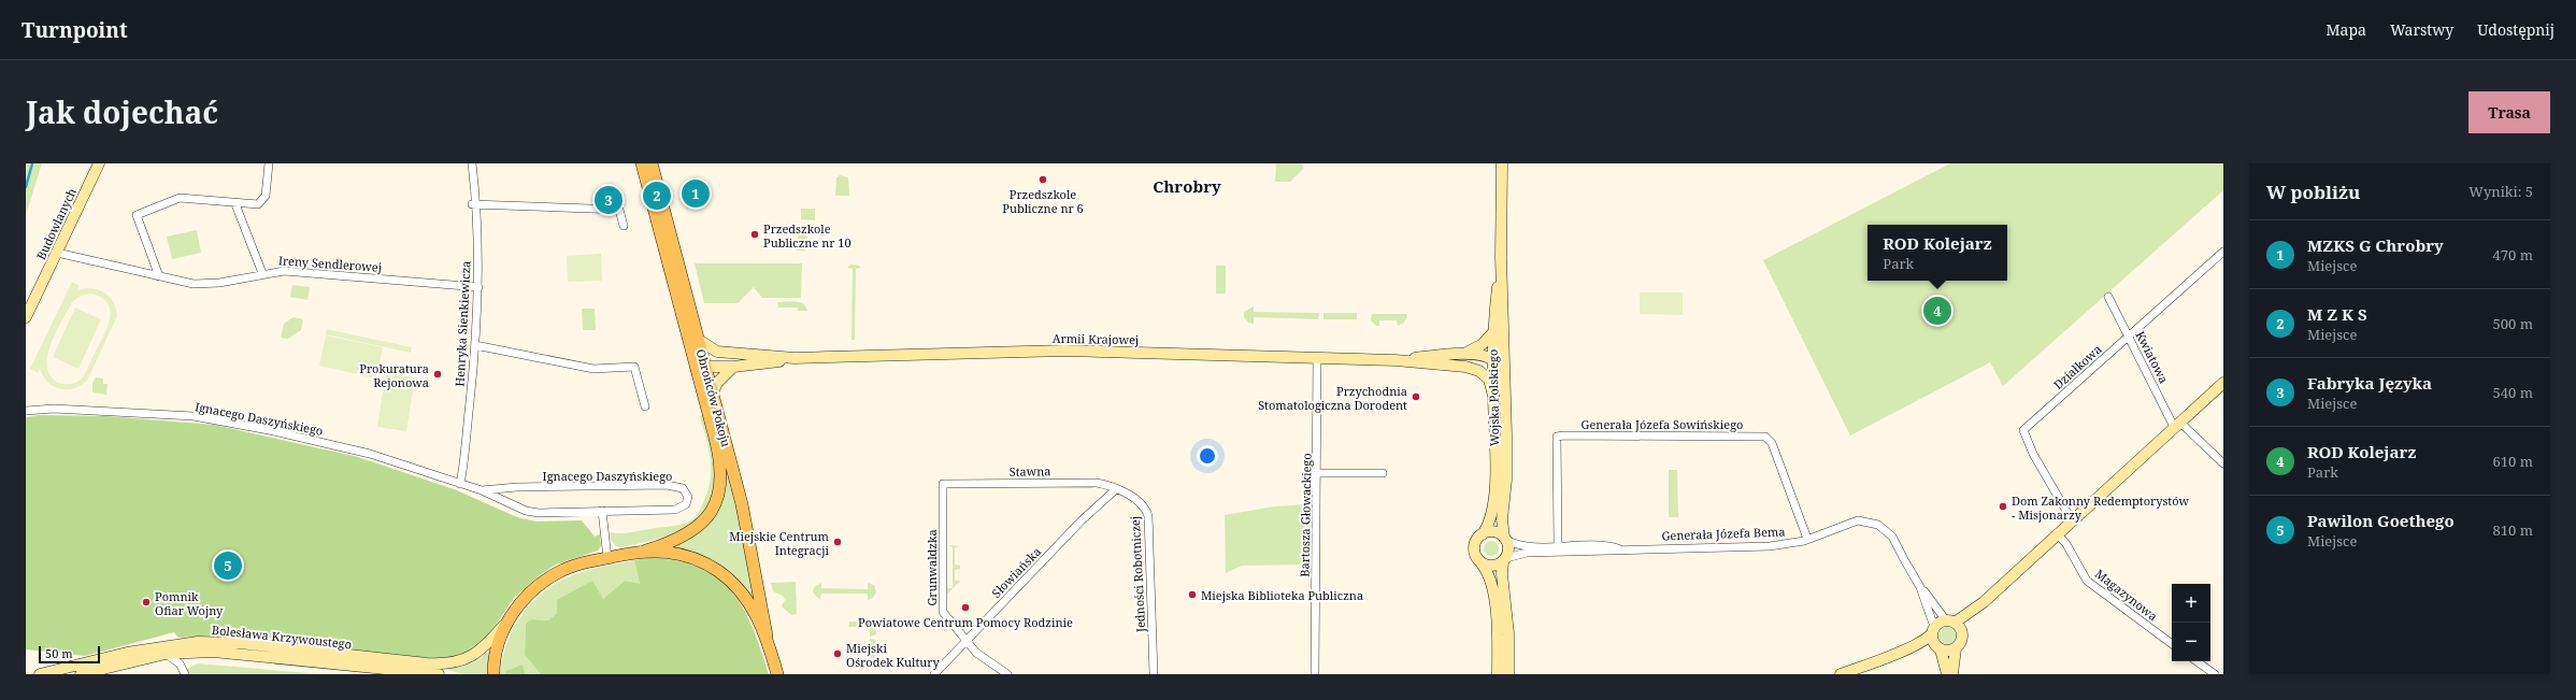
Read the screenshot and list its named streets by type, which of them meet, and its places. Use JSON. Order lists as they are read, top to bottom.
{
  "streets": {
    "main road": ["Obrońców Pokoju"],
    "street": [
      "Budowlanych",
      "Ireny Sendlerowej",
      "Henryka Sienkiewicza",
      "Armii Krajowej",
      "Kwiatowa",
      "Działkowa",
      "Wojska Polskiego",
      "Ignacego Daszyńskiego",
      "Generała Józefa Sowińskiego",
      "Stawna",
      "Bartosza Głowackiego",
      "Generała Józefa Bema",
      "Grunwaldzka",
      "Słowiańska",
      "Jedności Robotniczej",
      "Magazynowa",
      "Bolesława Krzywoustego"
    ]
  },
  "crossings": [
    ["Budowlanych", "Ireny Sendlerowej"],
    ["Ireny Sendlerowej", "Henryka Sienkiewicza"],
    ["Henryka Sienkiewicza", "Ignacego Daszyńskiego"],
    ["Armii Krajowej", "Obrońców Pokoju"],
    ["Armii Krajowej", "Wojska Polskiego"],
    ["Armii Krajowej", "Bartosza Głowackiego"],
    ["Kwiatowa", "Działkowa"],
    ["Wojska Polskiego", "Generała Józefa Bema"],
    ["Generała Józefa Sowińskiego", "Generała Józefa Bema"],
    ["Stawna", "Grunwaldzka"],
    ["Stawna", "Słowiańska"],
    ["Stawna", "Jedności Robotniczej"],
    ["Grunwaldzka", "Słowiańska"],
    ["Słowiańska", "Jedności Robotniczej"]
  ],
  "districts": ["Chrobry"],
  "places": [
    "Przedszkole Publiczne nr 6",
    "Przedszkole Publiczne nr 10",
    "Prokuratura Rejonowa",
    "Przychodnia Stomatologiczna Dorodent",
    "Dom Zakonny Redemptorystów - Misjonarzy",
    "Miejskie Centrum Integracji",
    "Miejska Biblioteka Publiczna",
    "Pomnik Ofiar Wojny",
    "Powiatowe Centrum Pomocy Rodzinie",
    "Miejski Ośrodek Kultury"
  ],
  "scale_bar": "50 m",
  "page": {
    "header": "Turnpoint",
    "nav": ["Mapa", "Warstwy", "Udostępnij"],
    "title": "Jak dojechać",
    "buttons": "Trasa",
    "heading": ["W pobliżu", "Wyniki: 5"],
    "pins": [
      "1",
      "2",
      "3",
      "4",
      "5"
    ],
    "list": [
      {
        "mark": "1",
        "name": "MZKS G Chrobry",
        "note": "Miejsce",
        "value": "470 m"
      },
      {
        "mark": "2",
        "name": "M Z K S",
        "note": "Miejsce",
        "value": "500 m"
      },
      {
        "mark": "3",
        "name": "Fabryka Języka",
        "note": "Miejsce",
        "value": "540 m"
      },
      {
        "mark": "4",
        "name": "ROD Kolejarz",
        "note": "Park",
        "value": "610 m"
      },
      {
        "mark": "5",
        "name": "Pawilon Goethego",
        "note": "Miejsce",
        "value": "810 m"
      }
    ],
    "popup": ["ROD Kolejarz", "Park"],
    "map_buttons": ["+", "−"],
    "scale": "50 m"
  }
}
